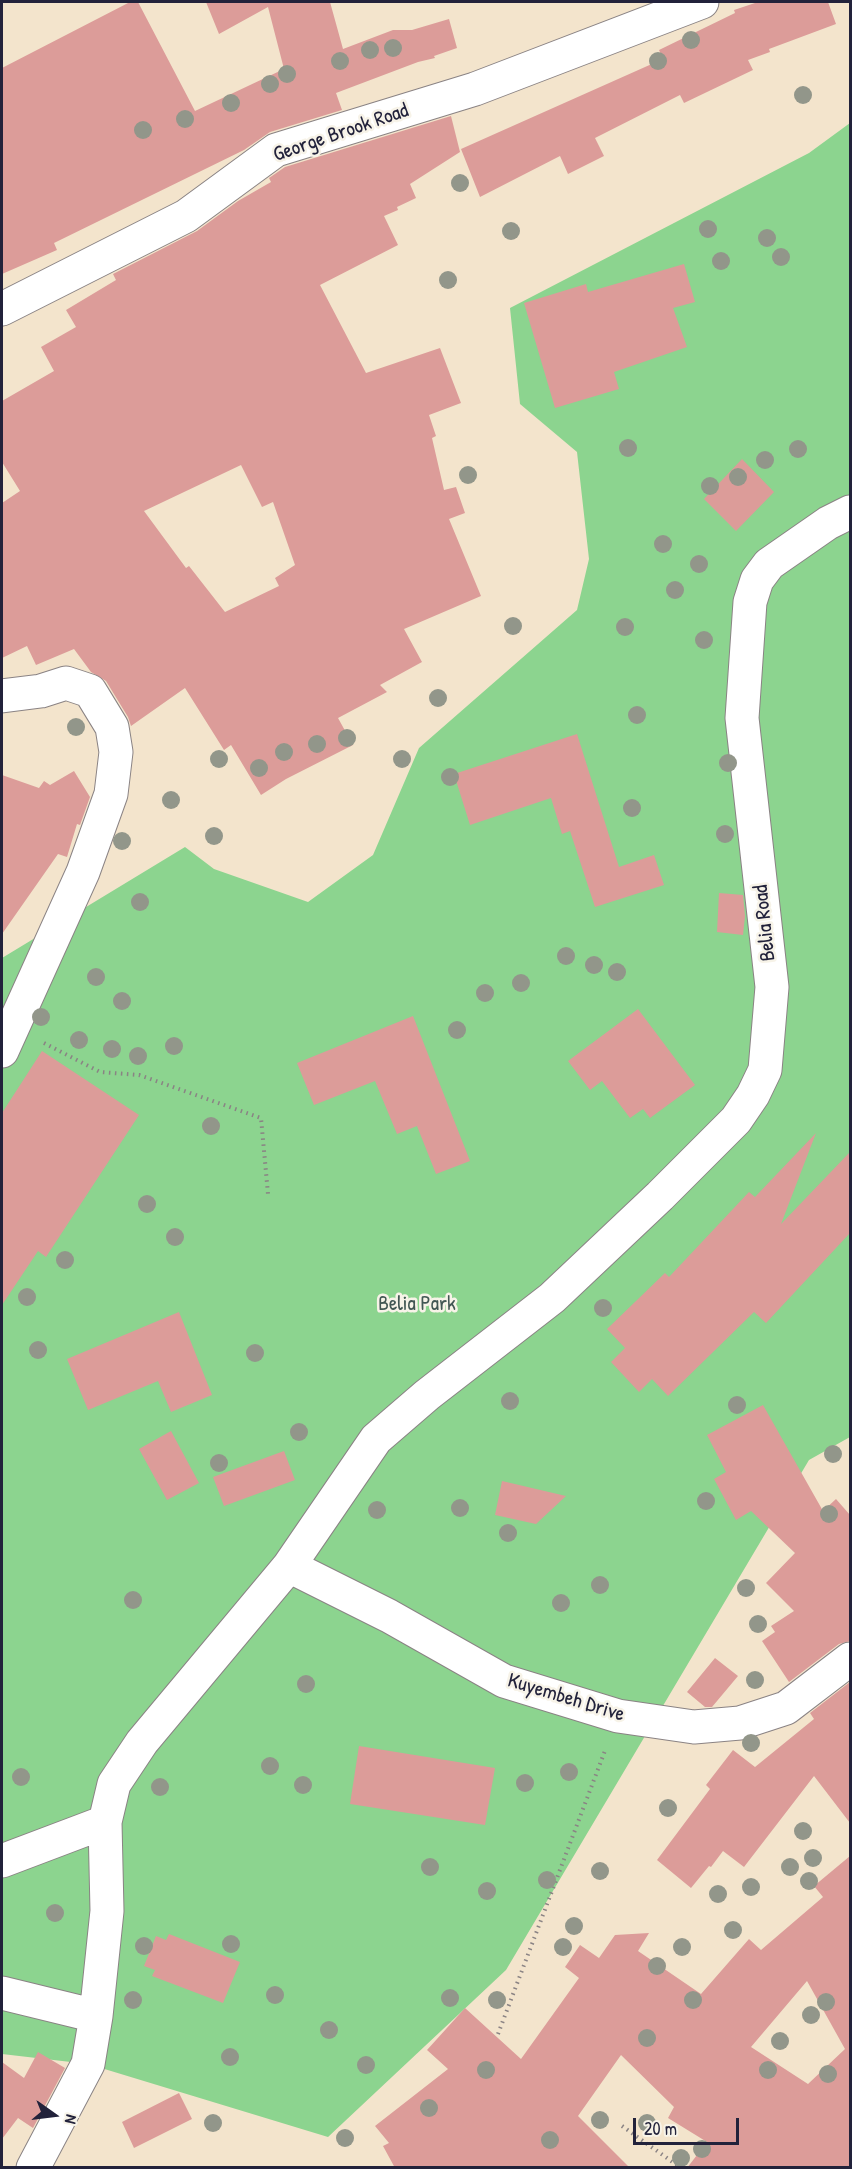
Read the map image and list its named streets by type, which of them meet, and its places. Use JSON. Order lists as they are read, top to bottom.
{
  "streets": {
    "street": ["George Brook Road", "Belia Road", "Kuyembeh Drive"]
  },
  "crossings": [
    ["Belia Road", "Kuyembeh Drive"]
  ],
  "parks": ["Belia Park"],
  "scale_bar": "20 m",
  "north": "right"
}
